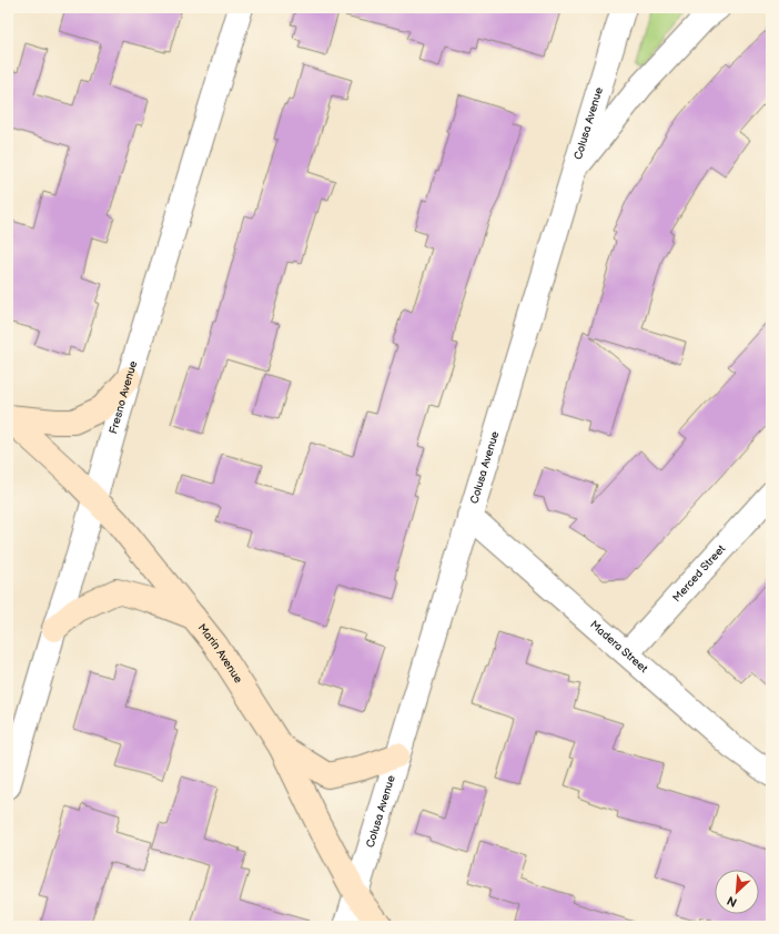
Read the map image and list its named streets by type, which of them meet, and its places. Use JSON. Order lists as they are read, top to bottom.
{
  "streets": {
    "main road": ["Marin Avenue"],
    "street": [
      "Colusa Avenue",
      "Fresno Avenue",
      "Merced Street",
      "Madera Street"
    ]
  },
  "crossings": [
    ["Colusa Avenue", "Madera Street"],
    ["Colusa Avenue", "Marin Avenue"],
    ["Fresno Avenue", "Marin Avenue"],
    ["Merced Street", "Madera Street"]
  ],
  "north": "bottom left"
}
